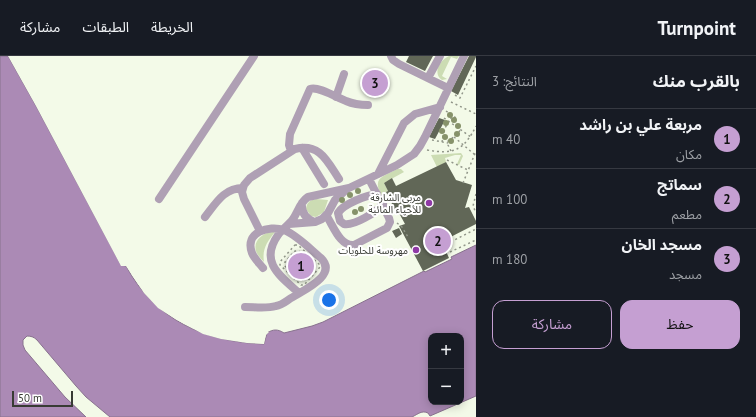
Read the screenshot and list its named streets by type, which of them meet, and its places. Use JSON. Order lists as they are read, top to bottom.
{
  "places": ["مربى الشارقة للأحياء المائية", "مهروسة للحلويات"],
  "scale_bar": "50 m",
  "page": {
    "header": "Turnpoint",
    "nav": ["الخريطة", "الطبقات", "مشاركة"],
    "heading": ["بالقرب منك", "النتائج: 3"],
    "pins": ["3", "2", "1"],
    "list": [
      {
        "mark": "1",
        "name": "مربعة علي بن راشد",
        "note": "مكان",
        "value": "40 m"
      },
      {
        "mark": "2",
        "name": "سماتج",
        "note": "مطعم",
        "value": "100 m"
      },
      {
        "mark": "3",
        "name": "مسجد الخان",
        "note": "مسجد",
        "value": "180 m"
      }
    ],
    "buttons": ["حفظ", "مشاركة"],
    "map_buttons": ["+", "−"],
    "scale": "50 m"
  }
}
